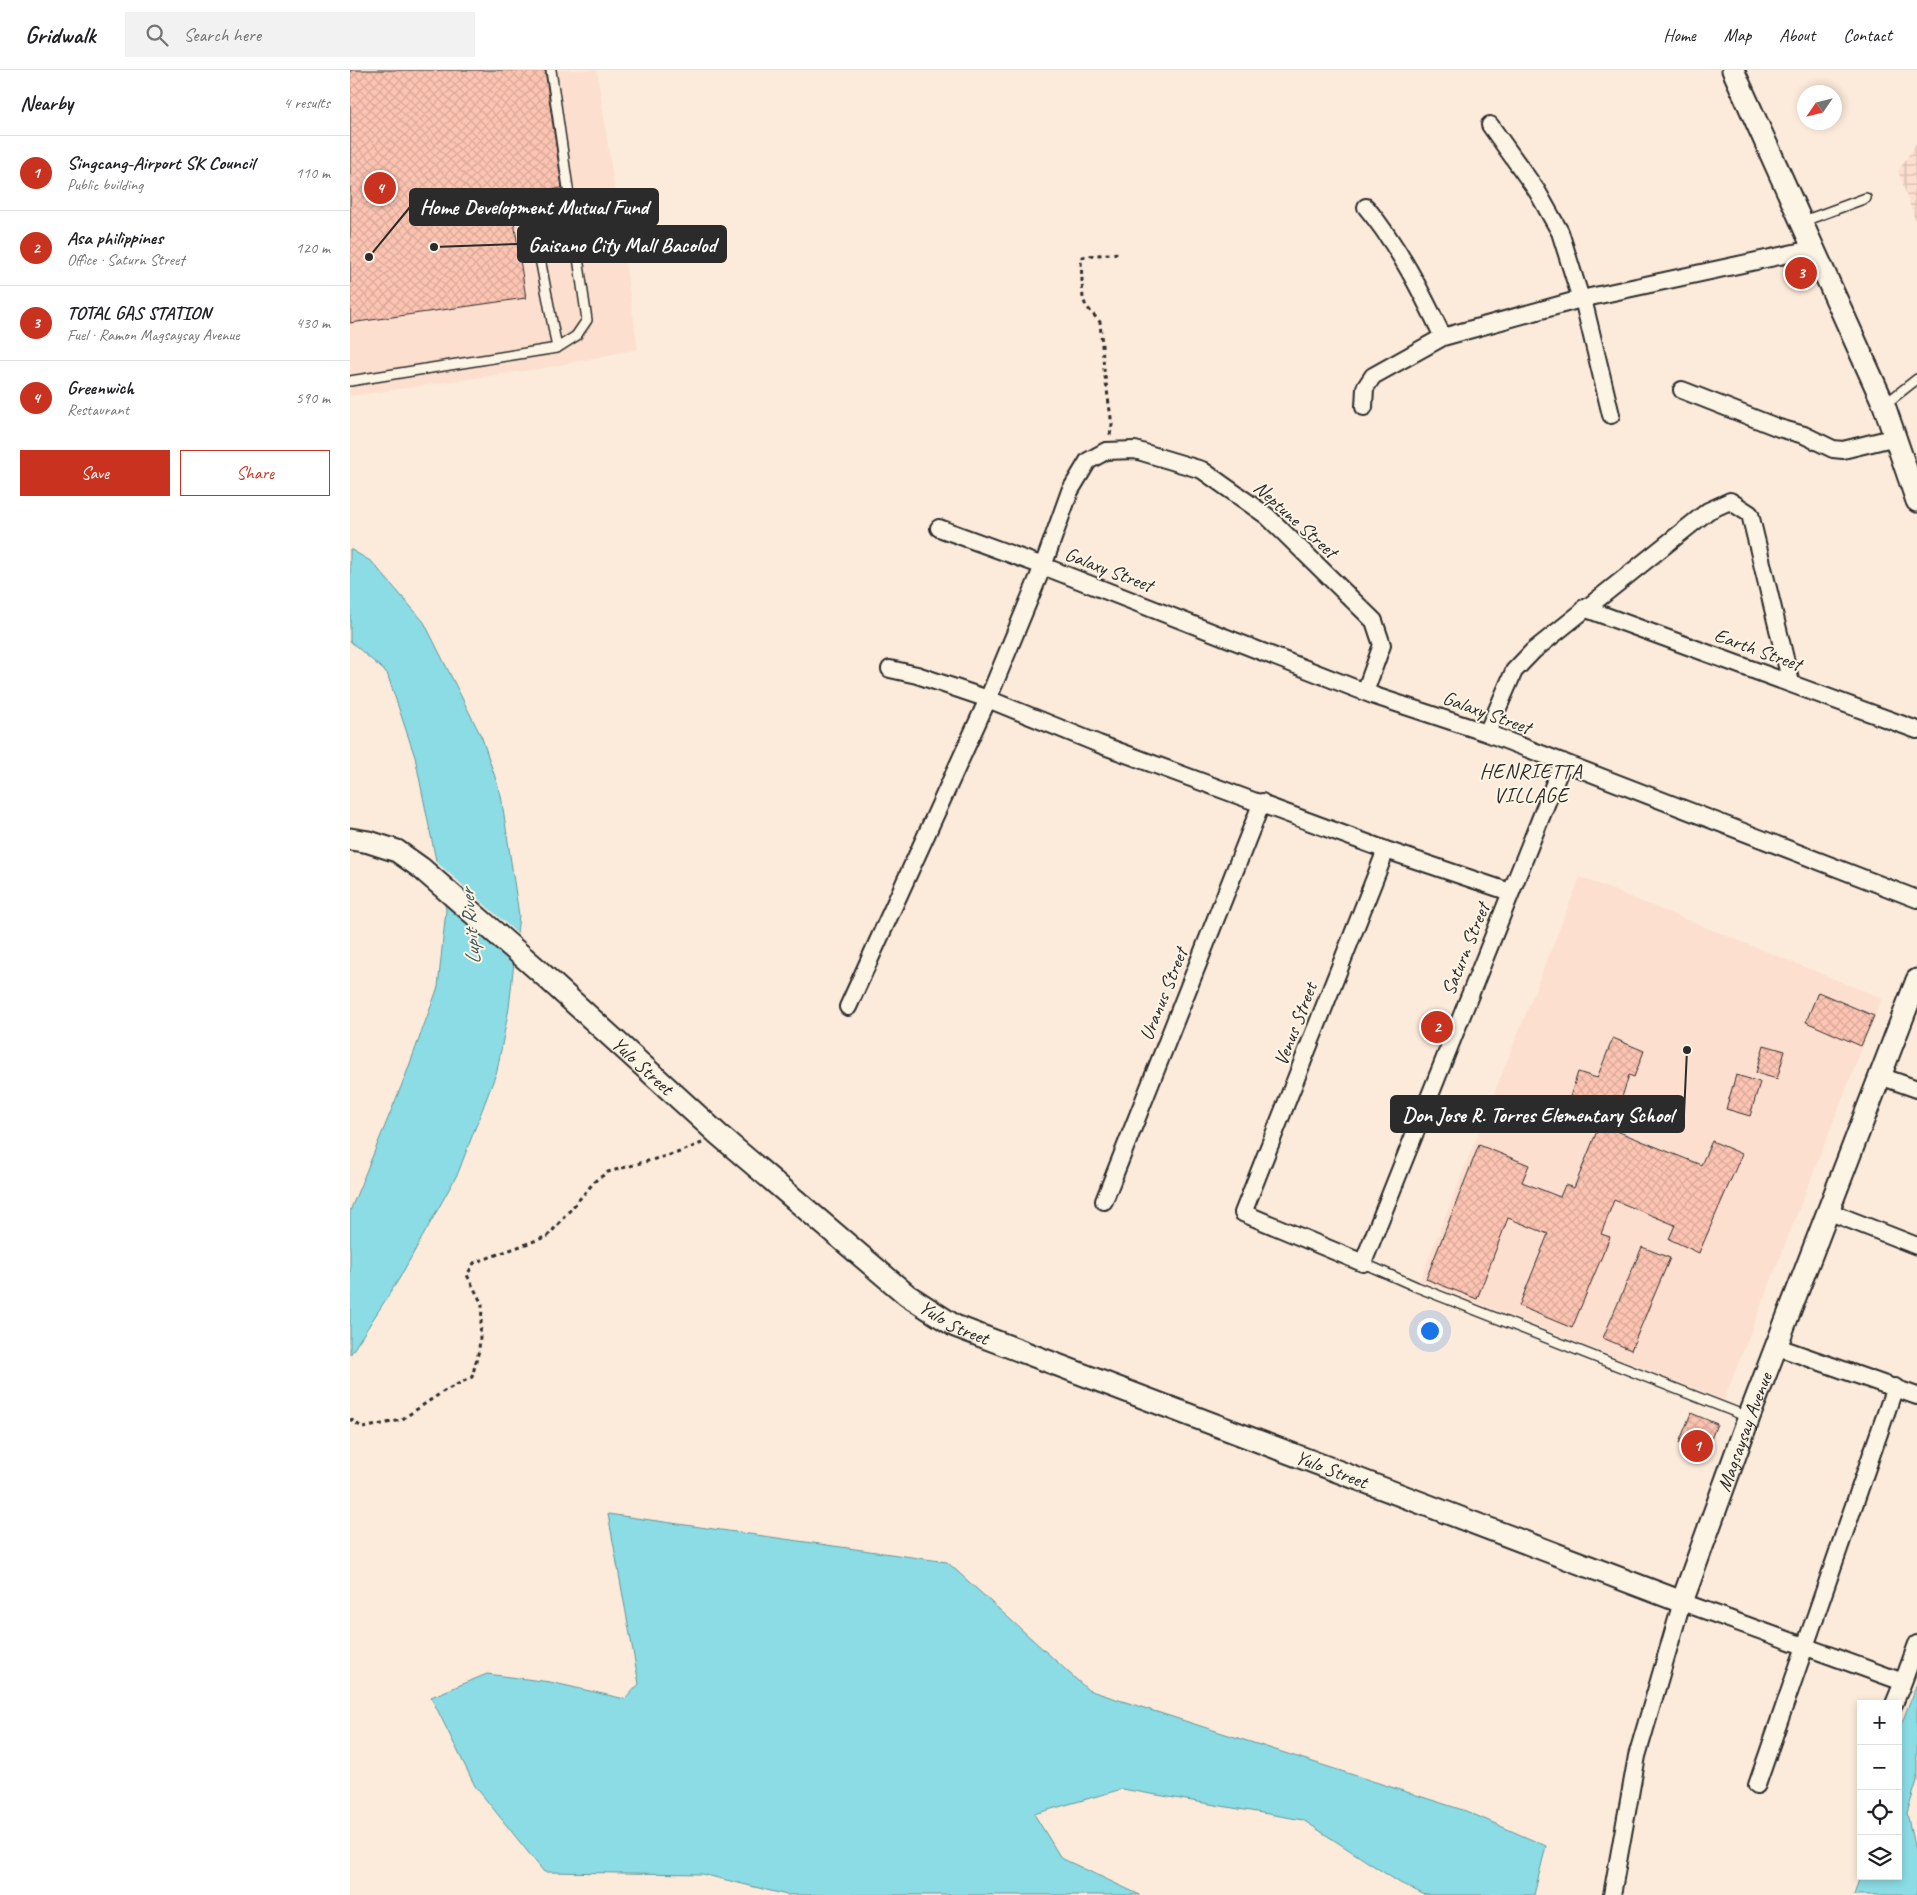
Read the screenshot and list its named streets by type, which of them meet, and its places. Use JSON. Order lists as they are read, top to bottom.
{
  "streets": {
    "street": [
      "Neptune Street",
      "Galaxy Street",
      "Earth Street",
      "Saturn Street",
      "Uranus Street",
      "Venus Street",
      "Yulo Street",
      "Magsaysay Avenue"
    ]
  },
  "crossings": [
    ["Neptune Street", "Galaxy Street"],
    ["Galaxy Street", "Saturn Street"],
    ["Saturn Street", "Venus Street"],
    ["Yulo Street", "Magsaysay Avenue"]
  ],
  "districts": ["HENRIETTA VILLAGE"],
  "water": ["Lupit River"],
  "places": ["Gaisano City Mall Bacolod", "Home Development Mutual Fund", "Don Jose R. Torres Elementary School"],
  "north": "bottom left",
  "page": {
    "header": "Gridwalk",
    "search": "Search here",
    "nav": [
      "Home",
      "Map",
      "About",
      "Contact"
    ],
    "heading": ["Nearby", "4 results"],
    "list": [
      {
        "mark": "1",
        "name": "Singcang-Airport SK Council",
        "note": "Public building",
        "value": "110 m"
      },
      {
        "mark": "2",
        "name": "Asa philippines",
        "note": "Office · Saturn Street",
        "value": "120 m"
      },
      {
        "mark": "3",
        "name": "TOTAL GAS STATION",
        "note": "Fuel · Ramon Magsaysay Avenue",
        "value": "430 m"
      },
      {
        "mark": "4",
        "name": "Greenwich",
        "note": "Restaurant",
        "value": "590 m"
      }
    ],
    "pins": [
      "4",
      "3",
      "2",
      "1"
    ],
    "buttons": ["Save", "Share"],
    "map_buttons": ["+", "−"]
  }
}
